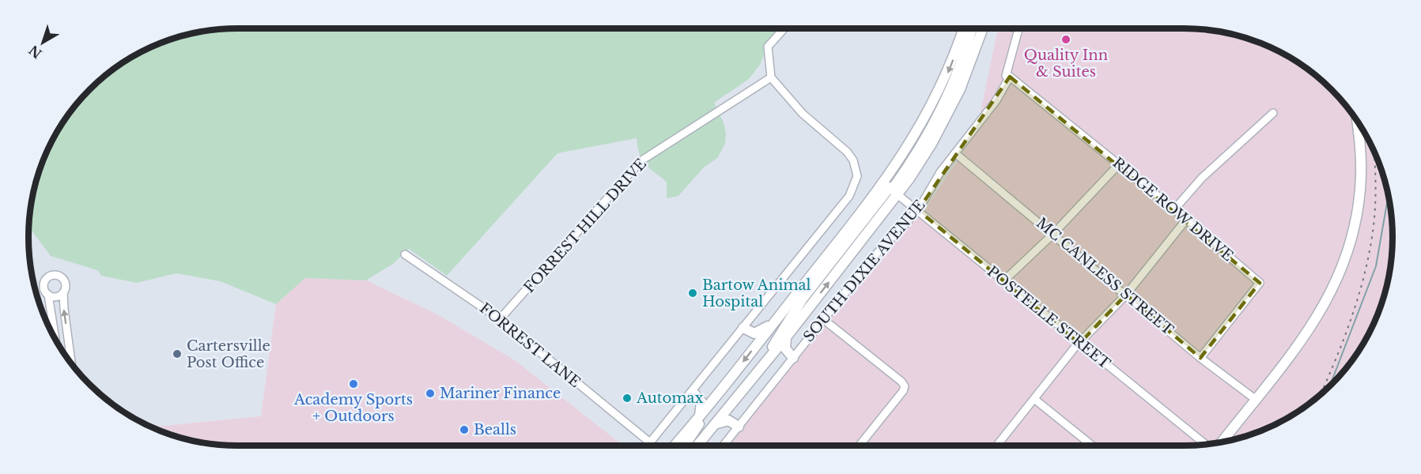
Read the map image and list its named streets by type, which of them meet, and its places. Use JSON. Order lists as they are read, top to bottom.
{
  "streets": {
    "street": [
      "RIDGE ROW DRIVE",
      "FORREST HILL DRIVE",
      "SOUTH DIXIE AVENUE",
      "MC CANLESS STREET",
      "POSTELLE STREET",
      "FORREST LANE"
    ]
  },
  "crossings": [
    ["RIDGE ROW DRIVE", "SOUTH DIXIE AVENUE"],
    ["RIDGE ROW DRIVE", "MC CANLESS STREET"],
    ["FORREST HILL DRIVE", "FORREST LANE"],
    ["SOUTH DIXIE AVENUE", "MC CANLESS STREET"],
    ["SOUTH DIXIE AVENUE", "POSTELLE STREET"]
  ],
  "places": [
    "Quality Inn & Suites",
    "Bartow Animal Hospital",
    "Cartersville Post Office",
    "Academy Sports + Outdoors",
    "Mariner Finance",
    "Automax",
    "Bealls"
  ],
  "north": "bottom left"
}
